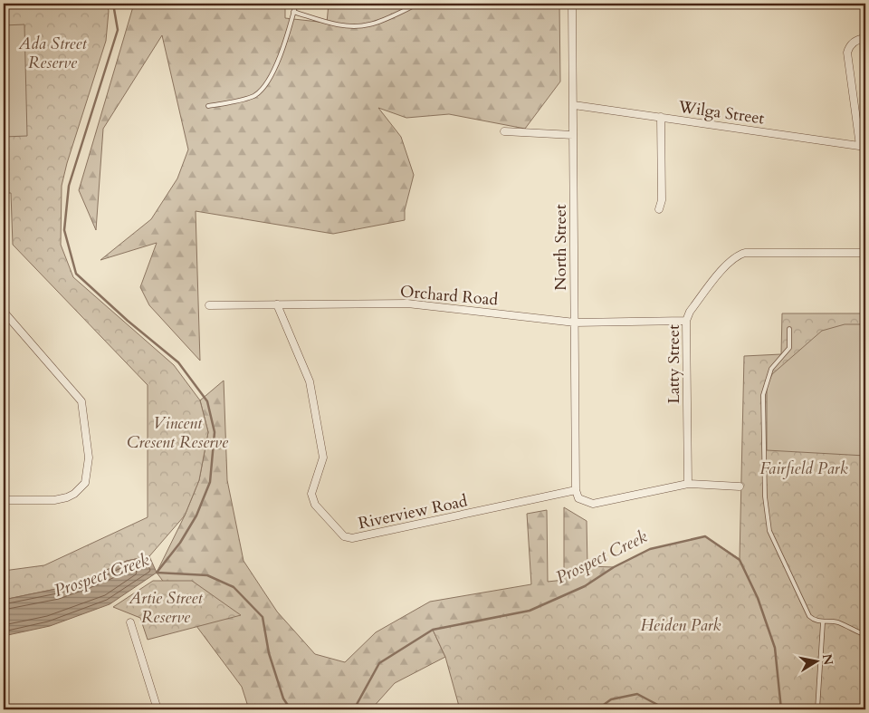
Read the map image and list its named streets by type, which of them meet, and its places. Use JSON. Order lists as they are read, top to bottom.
{
  "streets": {
    "street": [
      "Wilga Street",
      "North Street",
      "Orchard Road",
      "Latty Street",
      "Riverview Road"
    ]
  },
  "crossings": [
    ["Wilga Street", "North Street"],
    ["North Street", "Orchard Road"],
    ["North Street", "Riverview Road"],
    ["Orchard Road", "Latty Street"],
    ["Orchard Road", "Riverview Road"]
  ],
  "water": ["Prospect Creek"],
  "parks": [
    "Ada Street Reserve",
    "Vincent Cresent Reserve",
    "Fairfield Park",
    "Artie Street Reserve",
    "Heiden Park"
  ],
  "north": "right"
}
